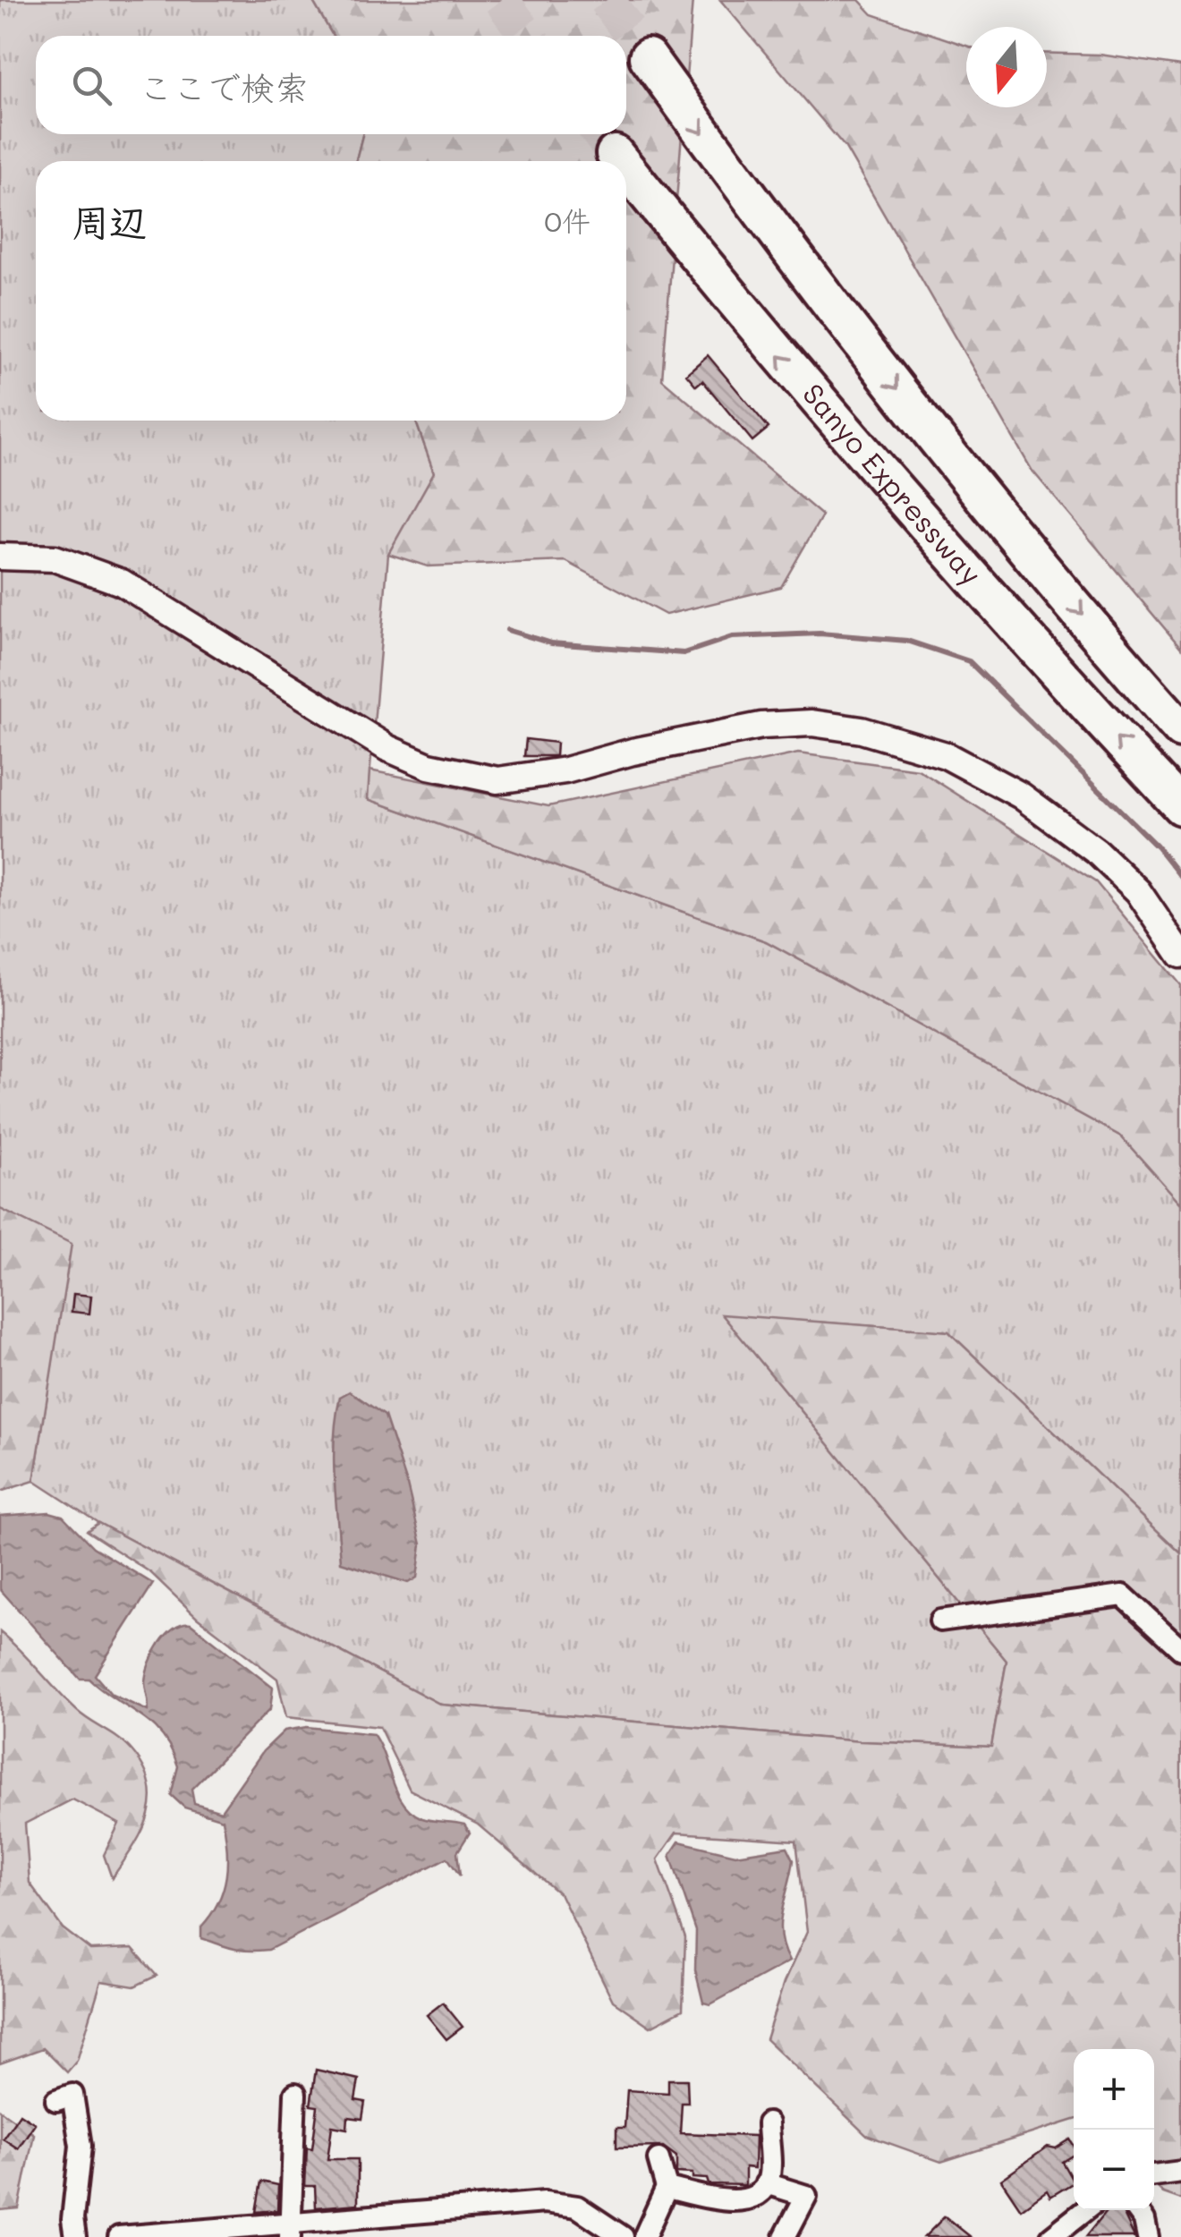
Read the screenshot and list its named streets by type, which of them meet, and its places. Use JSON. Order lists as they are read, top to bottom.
{
  "streets": {
    "highway": ["Sanyo Expressway"]
  },
  "north": "bottom",
  "page": {
    "search": "ここで検索",
    "heading": ["周辺", "0件"],
    "map_buttons": ["+", "−"]
  }
}
